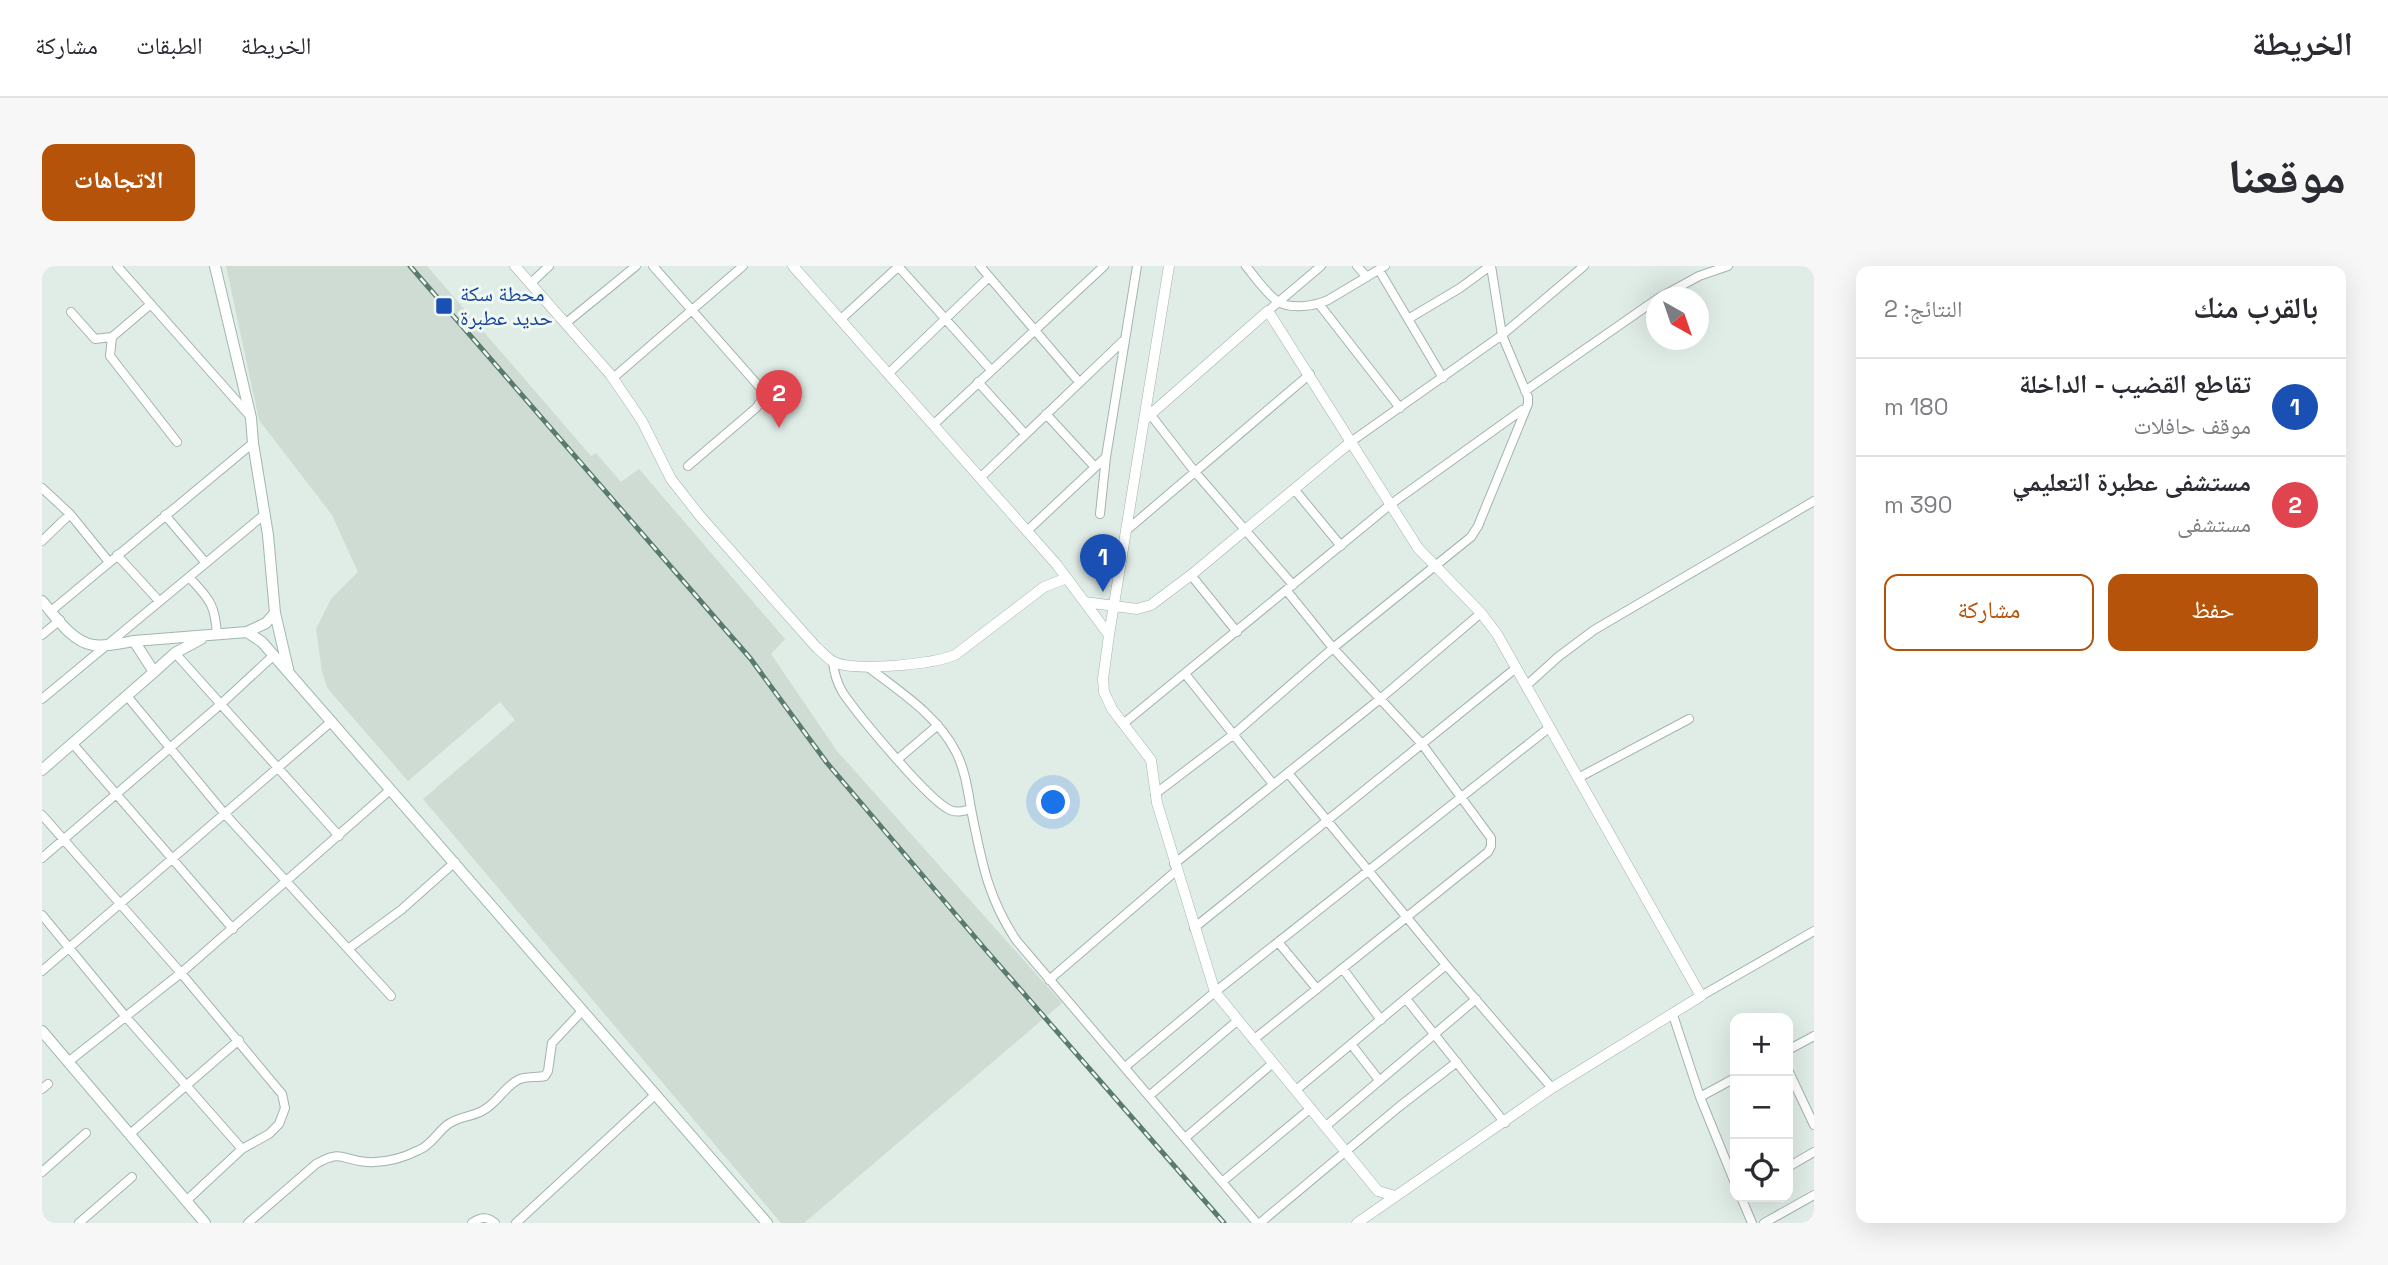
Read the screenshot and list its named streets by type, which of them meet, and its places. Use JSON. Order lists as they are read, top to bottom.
{
  "places": {
    "transit": ["محطة سكة حديد عطبرة"]
  },
  "north": "bottom right",
  "page": {
    "header": "الخريطة",
    "nav": ["الخريطة", "الطبقات", "مشاركة"],
    "title": "موقعنا",
    "buttons": [
      "الاتجاهات",
      ["حفظ", "مشاركة"]
    ],
    "heading": ["بالقرب منك", "النتائج: 2"],
    "list": [
      {
        "mark": "1",
        "name": "تقاطع القضيب - الداخلة",
        "note": "موقف حافلات",
        "value": "180 m"
      },
      {
        "mark": "2",
        "name": "مستشفى عطبرة التعليمي",
        "note": "مستشفى",
        "value": "390 m"
      }
    ],
    "pins": ["2", "1"],
    "map_buttons": ["+", "−"]
  }
}
